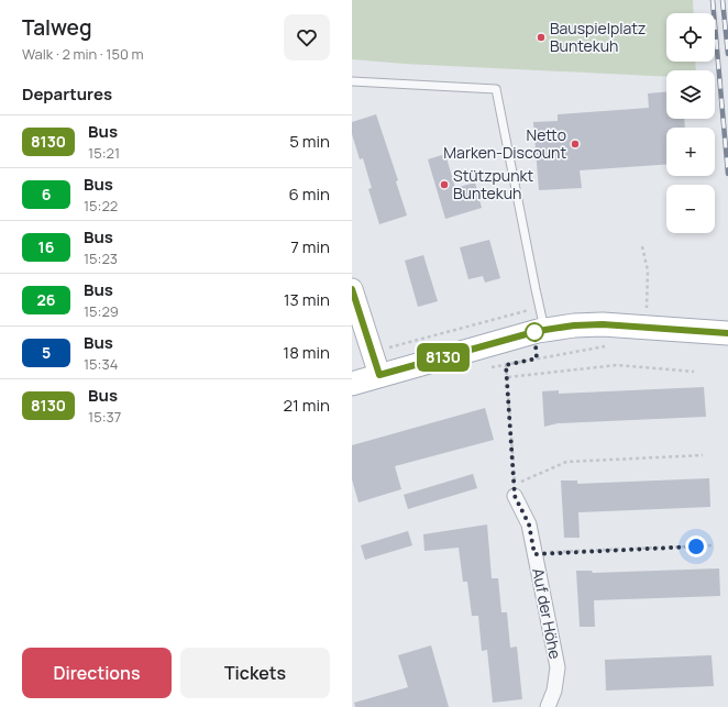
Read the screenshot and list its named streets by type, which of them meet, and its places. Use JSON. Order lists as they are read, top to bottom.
{
  "streets": {
    "street": ["Auf der Höhe"]
  },
  "places": ["Bauspielplatz Buntekuh", "Netto Marken-Discount", "Stützpunkt Buntekuh"],
  "lines": ["bus line 8130"],
  "page": {
    "heading": [
      ["Talweg", "Walk · 2 min · 150 m"],
      "Departures"
    ],
    "on_map": "8130",
    "map_buttons": ["+", "−"],
    "list": [
      {
        "mark": "8130",
        "name": "Bus",
        "note": "15:21",
        "value": "5 min"
      },
      {
        "mark": "6",
        "name": "Bus",
        "note": "15:22",
        "value": "6 min"
      },
      {
        "mark": "16",
        "name": "Bus",
        "note": "15:23",
        "value": "7 min"
      },
      {
        "mark": "26",
        "name": "Bus",
        "note": "15:29",
        "value": "13 min"
      },
      {
        "mark": "5",
        "name": "Bus",
        "note": "15:34",
        "value": "18 min"
      },
      {
        "mark": "8130",
        "name": "Bus",
        "note": "15:37",
        "value": "21 min"
      }
    ],
    "buttons": ["Directions", "Tickets"]
  }
}
